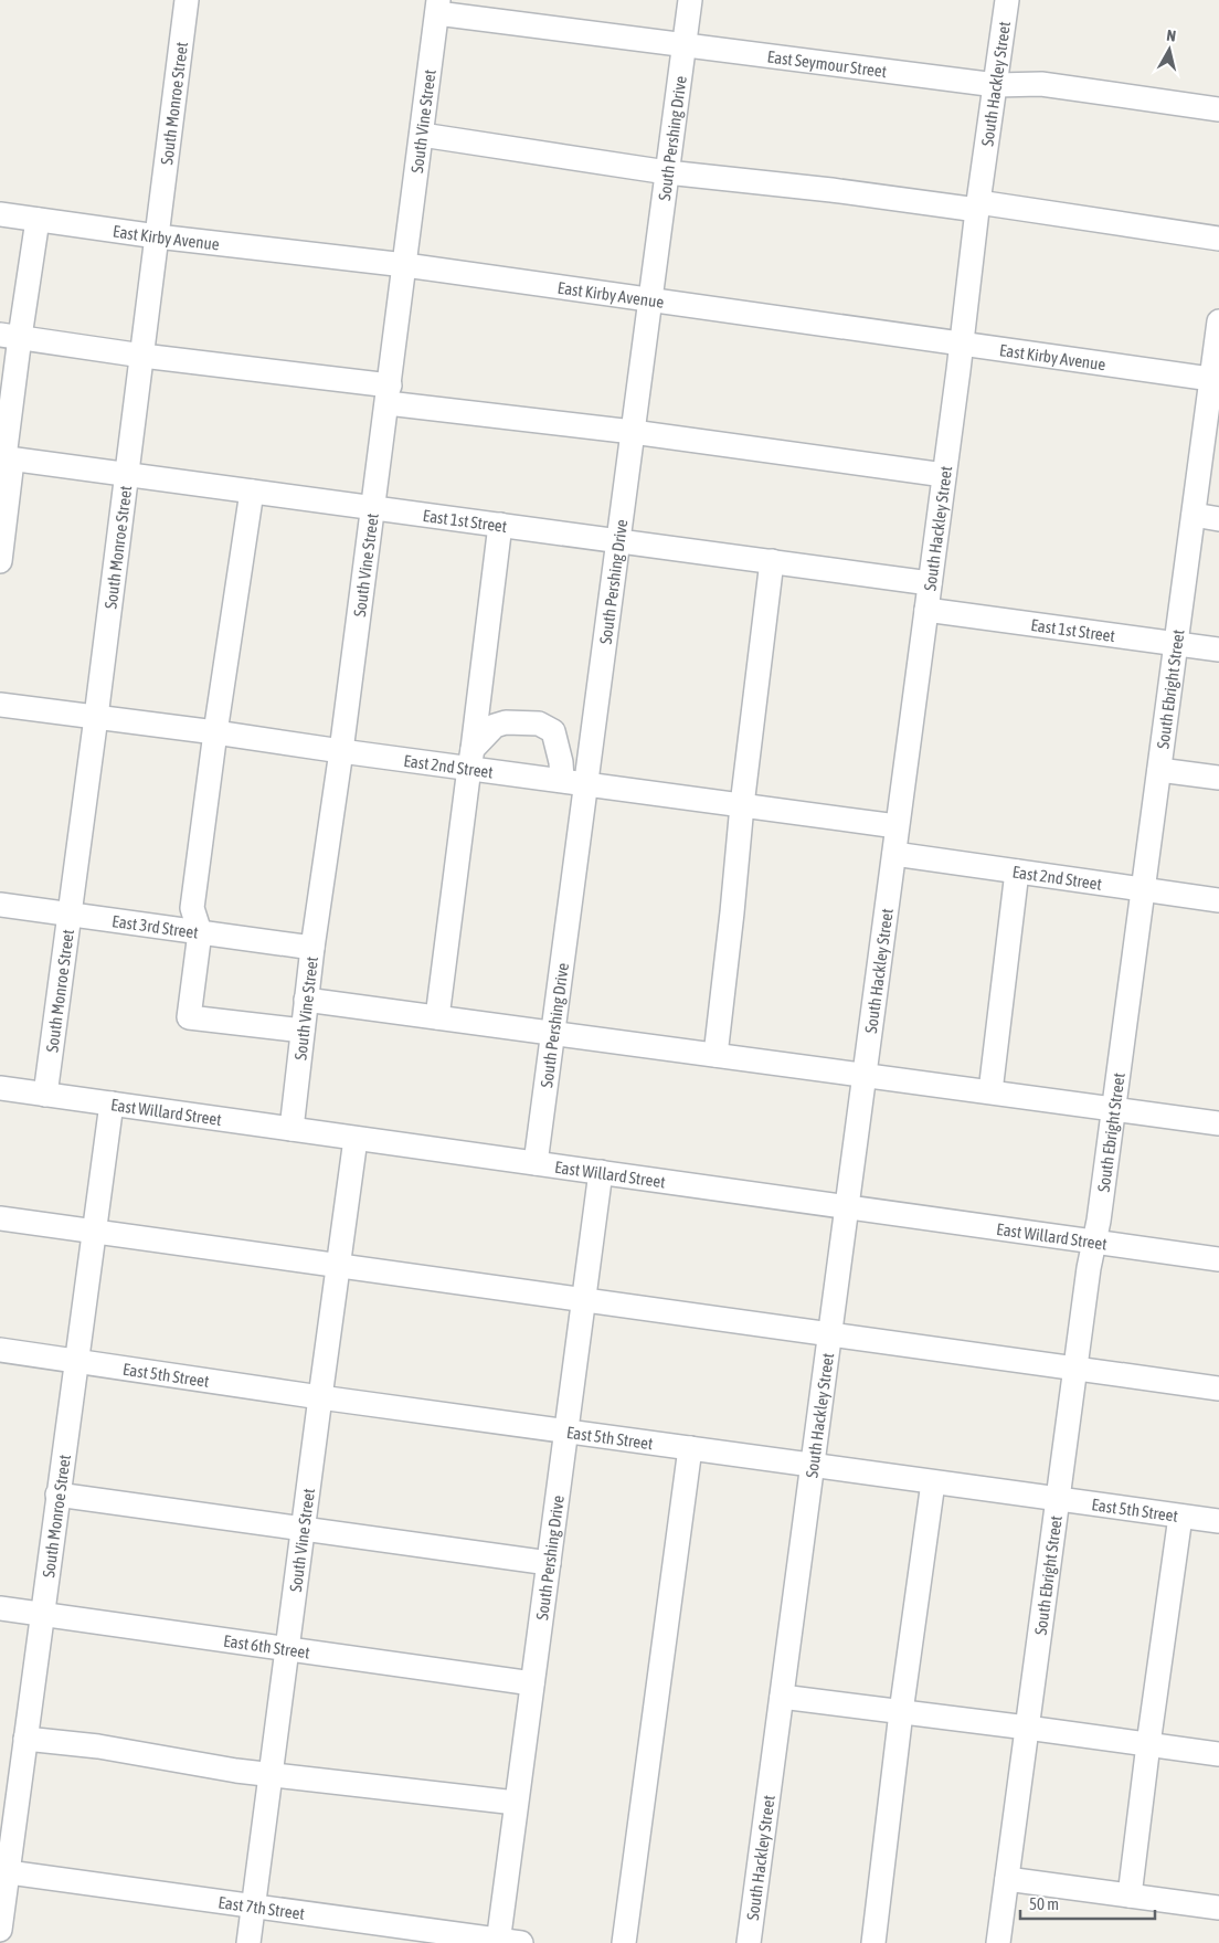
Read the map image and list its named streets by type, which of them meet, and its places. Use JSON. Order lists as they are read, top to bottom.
{
  "streets": {
    "street": [
      "East Seymour Street",
      "South Hackley Street",
      "South Monroe Street",
      "South Vine Street",
      "South Pershing Drive",
      "East Kirby Avenue",
      "East 1st Street",
      "South Ebright Street",
      "East 2nd Street",
      "East 3rd Street",
      "East Willard Street",
      "East 5th Street",
      "East 6th Street",
      "East 7th Street"
    ]
  },
  "crossings": [
    ["East Seymour Street", "South Hackley Street"],
    ["East Seymour Street", "South Vine Street"],
    ["East Seymour Street", "South Pershing Drive"],
    ["South Hackley Street", "East Kirby Avenue"],
    ["South Hackley Street", "East 1st Street"],
    ["South Hackley Street", "East 2nd Street"],
    ["South Hackley Street", "East Willard Street"],
    ["South Hackley Street", "East 5th Street"],
    ["South Monroe Street", "East Kirby Avenue"],
    ["South Monroe Street", "East 1st Street"],
    ["South Monroe Street", "East 2nd Street"],
    ["South Monroe Street", "East 3rd Street"],
    ["South Monroe Street", "East Willard Street"],
    ["South Monroe Street", "East 5th Street"],
    ["South Monroe Street", "East 6th Street"],
    ["South Monroe Street", "East 7th Street"],
    ["South Vine Street", "East Kirby Avenue"],
    ["South Vine Street", "East 1st Street"],
    ["South Vine Street", "East 2nd Street"],
    ["South Vine Street", "East 3rd Street"],
    ["South Vine Street", "East Willard Street"],
    ["South Vine Street", "East 5th Street"],
    ["South Vine Street", "East 6th Street"],
    ["South Vine Street", "East 7th Street"],
    ["South Pershing Drive", "East Kirby Avenue"],
    ["South Pershing Drive", "East 1st Street"],
    ["South Pershing Drive", "East 2nd Street"],
    ["South Pershing Drive", "East Willard Street"],
    ["South Pershing Drive", "East 5th Street"],
    ["South Pershing Drive", "East 6th Street"],
    ["South Pershing Drive", "East 7th Street"],
    ["East Kirby Avenue", "South Ebright Street"],
    ["East 1st Street", "South Ebright Street"],
    ["South Ebright Street", "East 2nd Street"],
    ["South Ebright Street", "East Willard Street"],
    ["South Ebright Street", "East 5th Street"]
  ],
  "scale_bar": "50 m",
  "north": "top"
}
